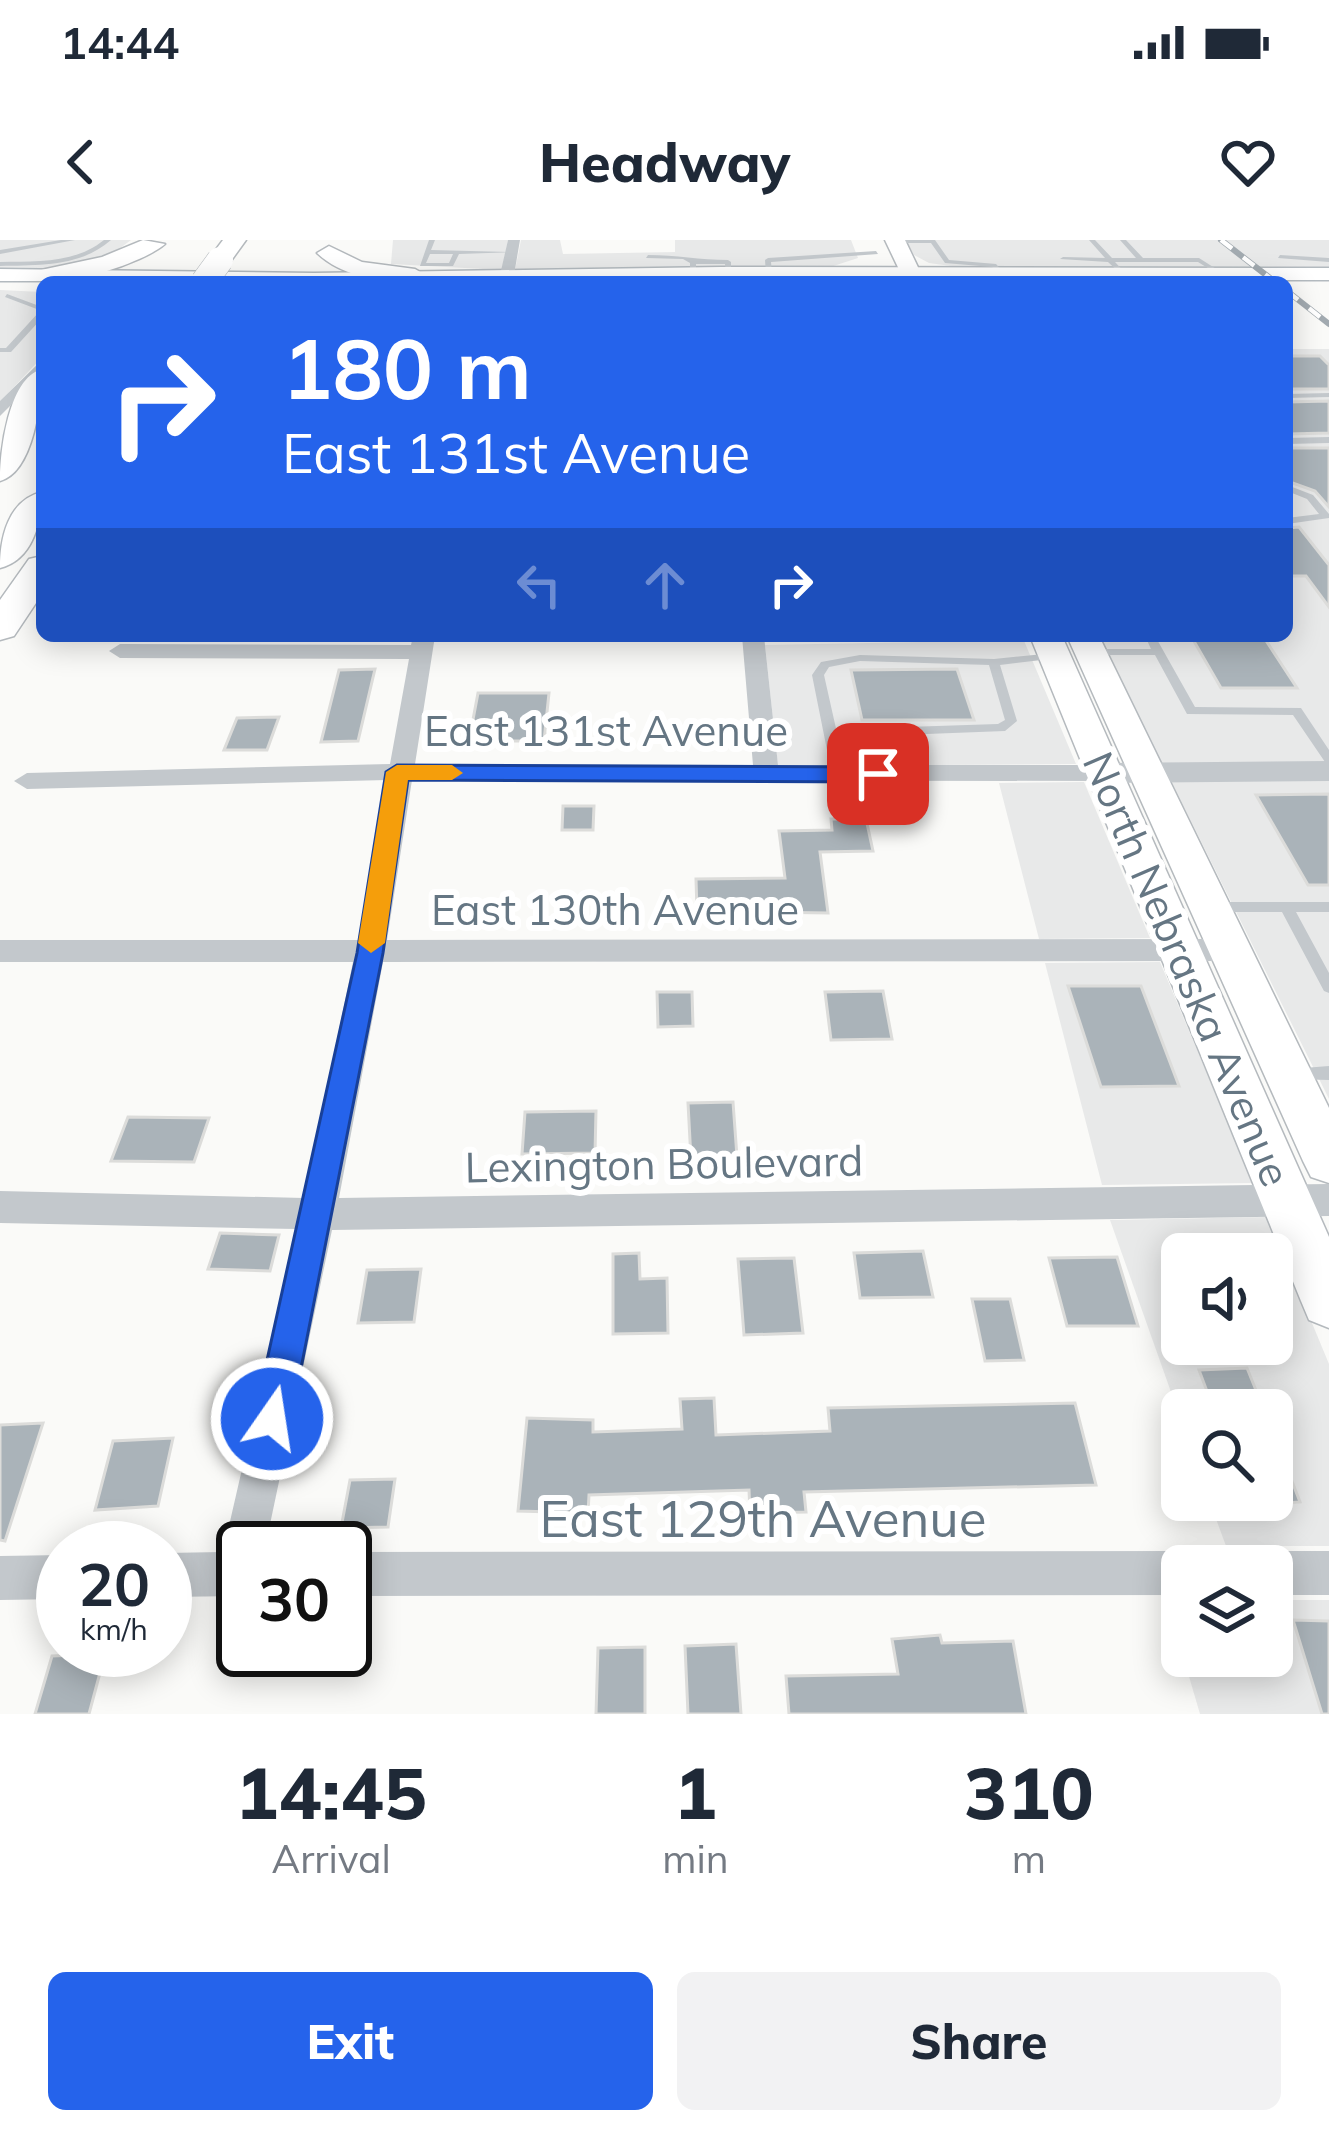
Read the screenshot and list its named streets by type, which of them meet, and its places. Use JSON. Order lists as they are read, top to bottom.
{
  "streets": {
    "main road": ["North Nebraska Avenue"],
    "street": [
      "East 131st Avenue",
      "East 130th Avenue",
      "Lexington Boulevard",
      "East 129th Avenue"
    ]
  },
  "crossings": [
    ["East 131st Avenue", "North Nebraska Avenue"],
    ["East 130th Avenue", "North Nebraska Avenue"],
    ["North Nebraska Avenue", "Lexington Boulevard"]
  ],
  "page": {
    "status": "14:44",
    "header": "Headway",
    "turn": ["180 m", "East 131st Avenue"],
    "speed": "20 km/h",
    "limit": "30",
    "eta": [
      "14:45",
      "Arrival",
      "1",
      "min",
      "310",
      "m"
    ],
    "buttons": ["Exit", "Share"]
  }
}
